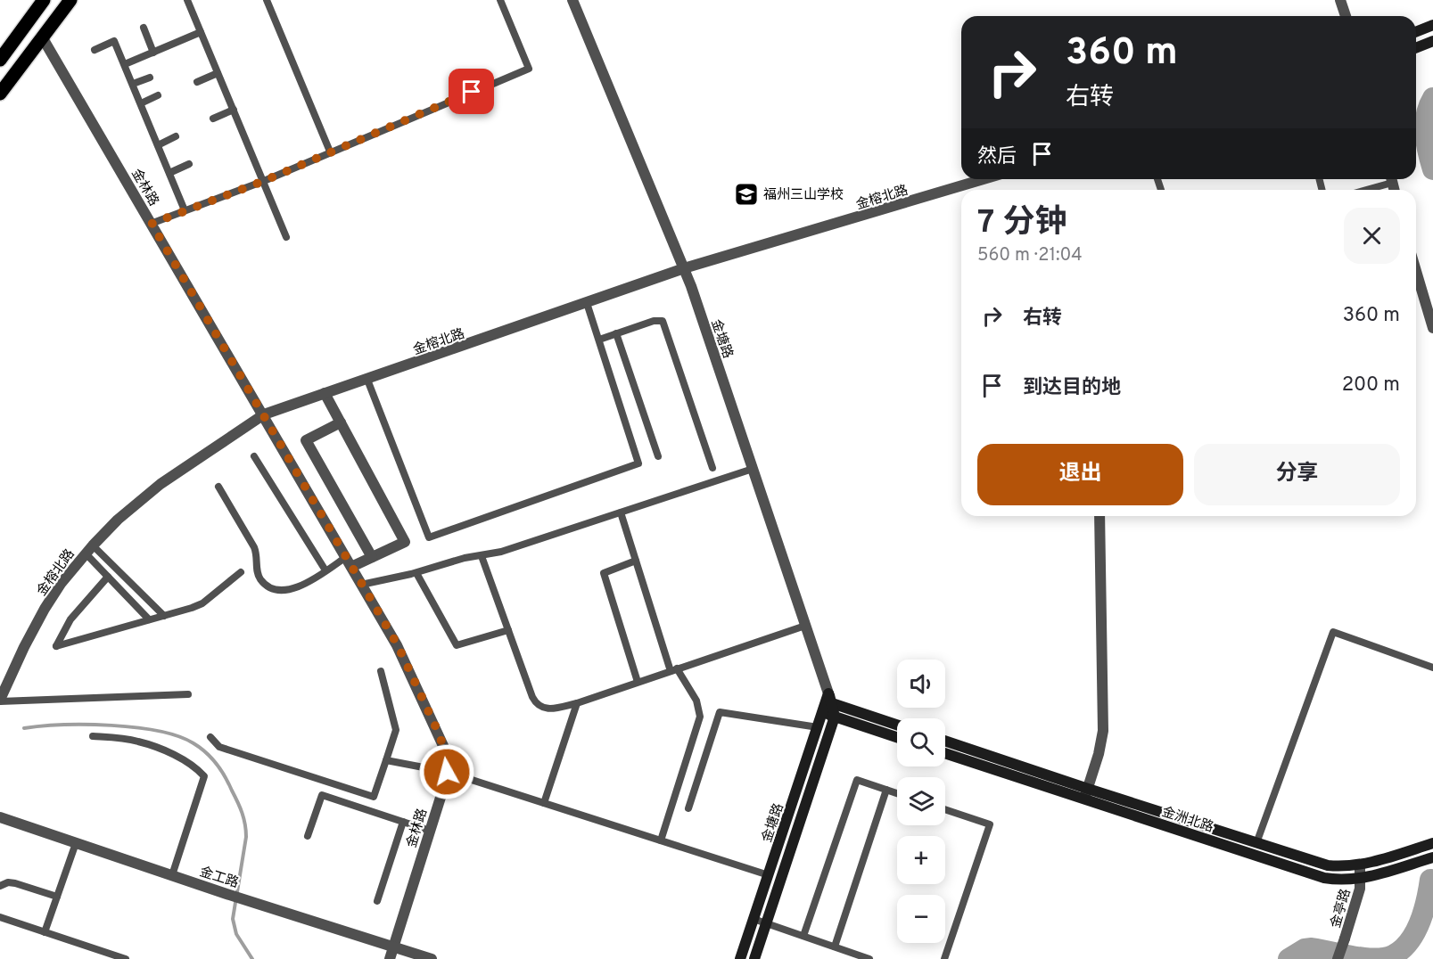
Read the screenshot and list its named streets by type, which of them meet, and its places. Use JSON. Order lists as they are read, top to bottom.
{
  "streets": {
    "main road": ["金塘路", "金洲北路"],
    "street": [
      "金林路",
      "金榕北路",
      "金工路",
      "金亭路"
    ]
  },
  "crossings": [
    ["金林路", "金榕北路"],
    ["金林路", "金工路"],
    ["金榕北路", "金塘路"],
    ["金洲北路", "金亭路"]
  ],
  "places": {
    "school or university": ["福州三山学校"]
  },
  "page": {
    "turn": ["360 m", "右转"],
    "then": "然后",
    "heading": ["7 分钟", "560 m · 21:04"],
    "list": [
      {
        "name": "右转",
        "value": "360 m"
      },
      {
        "name": "到达目的地",
        "value": "200 m"
      }
    ],
    "buttons": ["退出", "分享"],
    "map_buttons": ["+", "−"]
  }
}
